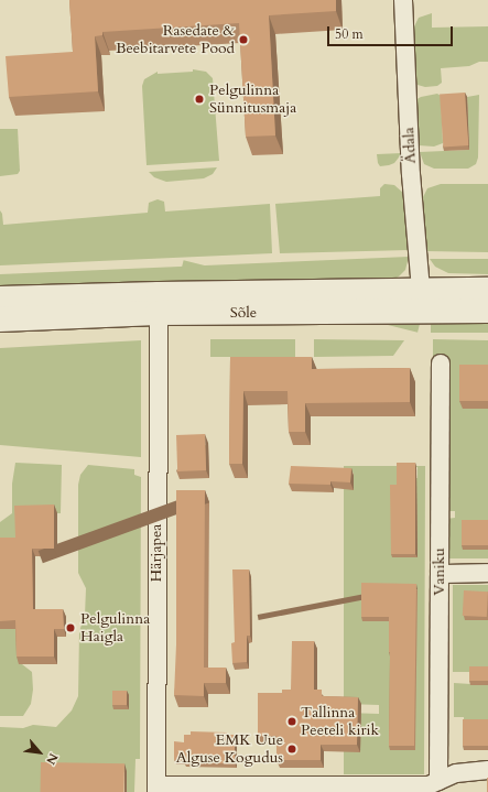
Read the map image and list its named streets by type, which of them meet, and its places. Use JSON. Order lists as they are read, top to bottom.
{
  "streets": {
    "main road": ["Sõle"],
    "street": ["Ädala", "Härjapea", "Vaniku"]
  },
  "crossings": [
    ["Ädala", "Sõle"],
    ["Sõle", "Härjapea"]
  ],
  "places": [
    "Rasedate & Beebitarvete Pood",
    "Pelgulinna Sünnitusmaja",
    "Pelgulinna Haigla",
    "Tallinna Peeteli kirik",
    "EMK Uue Alguse Kogudus"
  ],
  "scale_bar": "50 m",
  "north": "bottom right"
}
